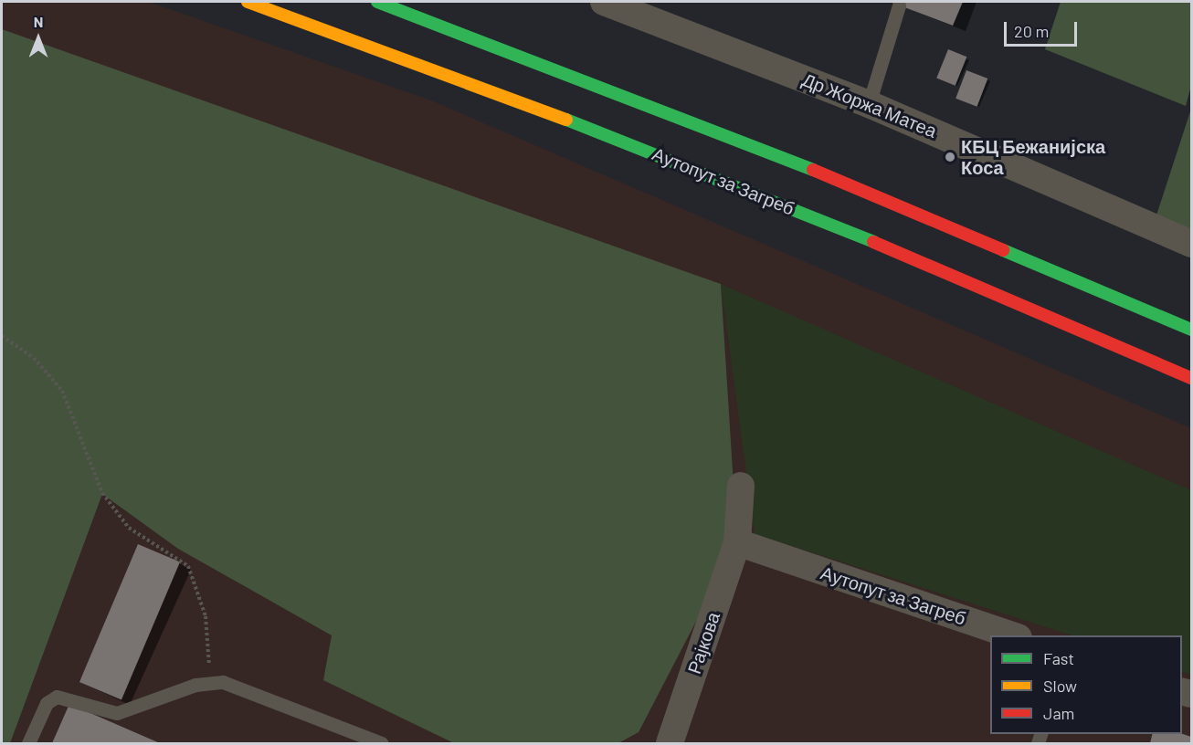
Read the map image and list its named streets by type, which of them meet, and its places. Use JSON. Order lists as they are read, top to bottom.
{
  "streets": {
    "highway": ["Аутопут за Загреб"],
    "street": ["Др Жоржа Матеа", "Рајкова"]
  },
  "crossings": [
    ["Аутопут за Загреб", "Рајкова"]
  ],
  "places": ["КБЦ Бежанијска Коса"],
  "legend": ["Fast", "Slow", "Jam"],
  "scale_bar": "20 m",
  "north": "top"
}
